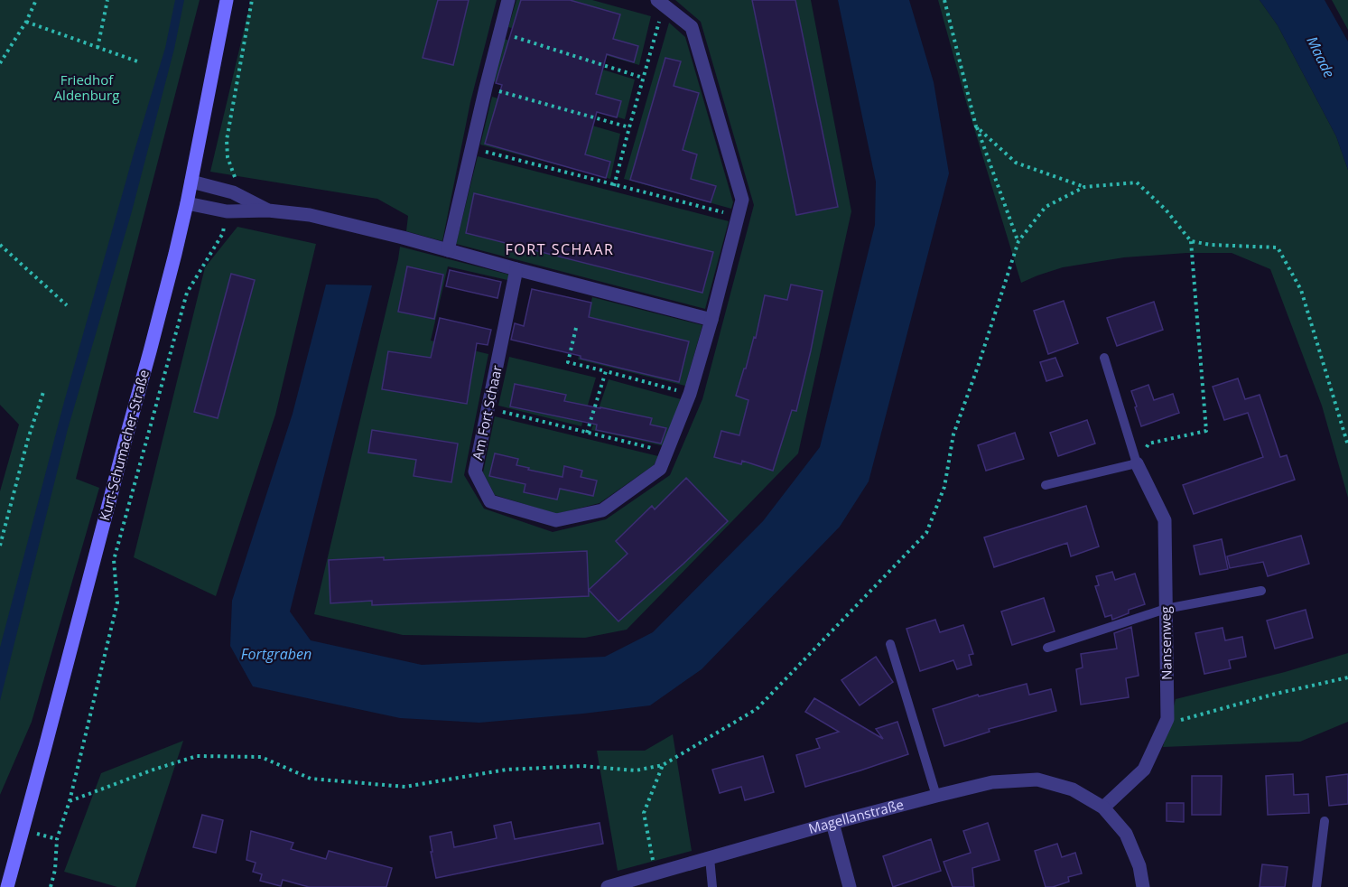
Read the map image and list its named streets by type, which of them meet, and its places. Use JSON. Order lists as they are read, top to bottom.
{
  "streets": {
    "main road": ["Kurt-Schumacher-Straße"],
    "street": ["Am Fort Schaar", "Nansenweg", "Magellanstraße"]
  },
  "crossings": [
    ["Nansenweg", "Magellanstraße"]
  ],
  "districts": ["FORT SCHAAR"],
  "water": ["Maade", "Fortgraben"],
  "parks": ["Friedhof Aldenburg"]
}
